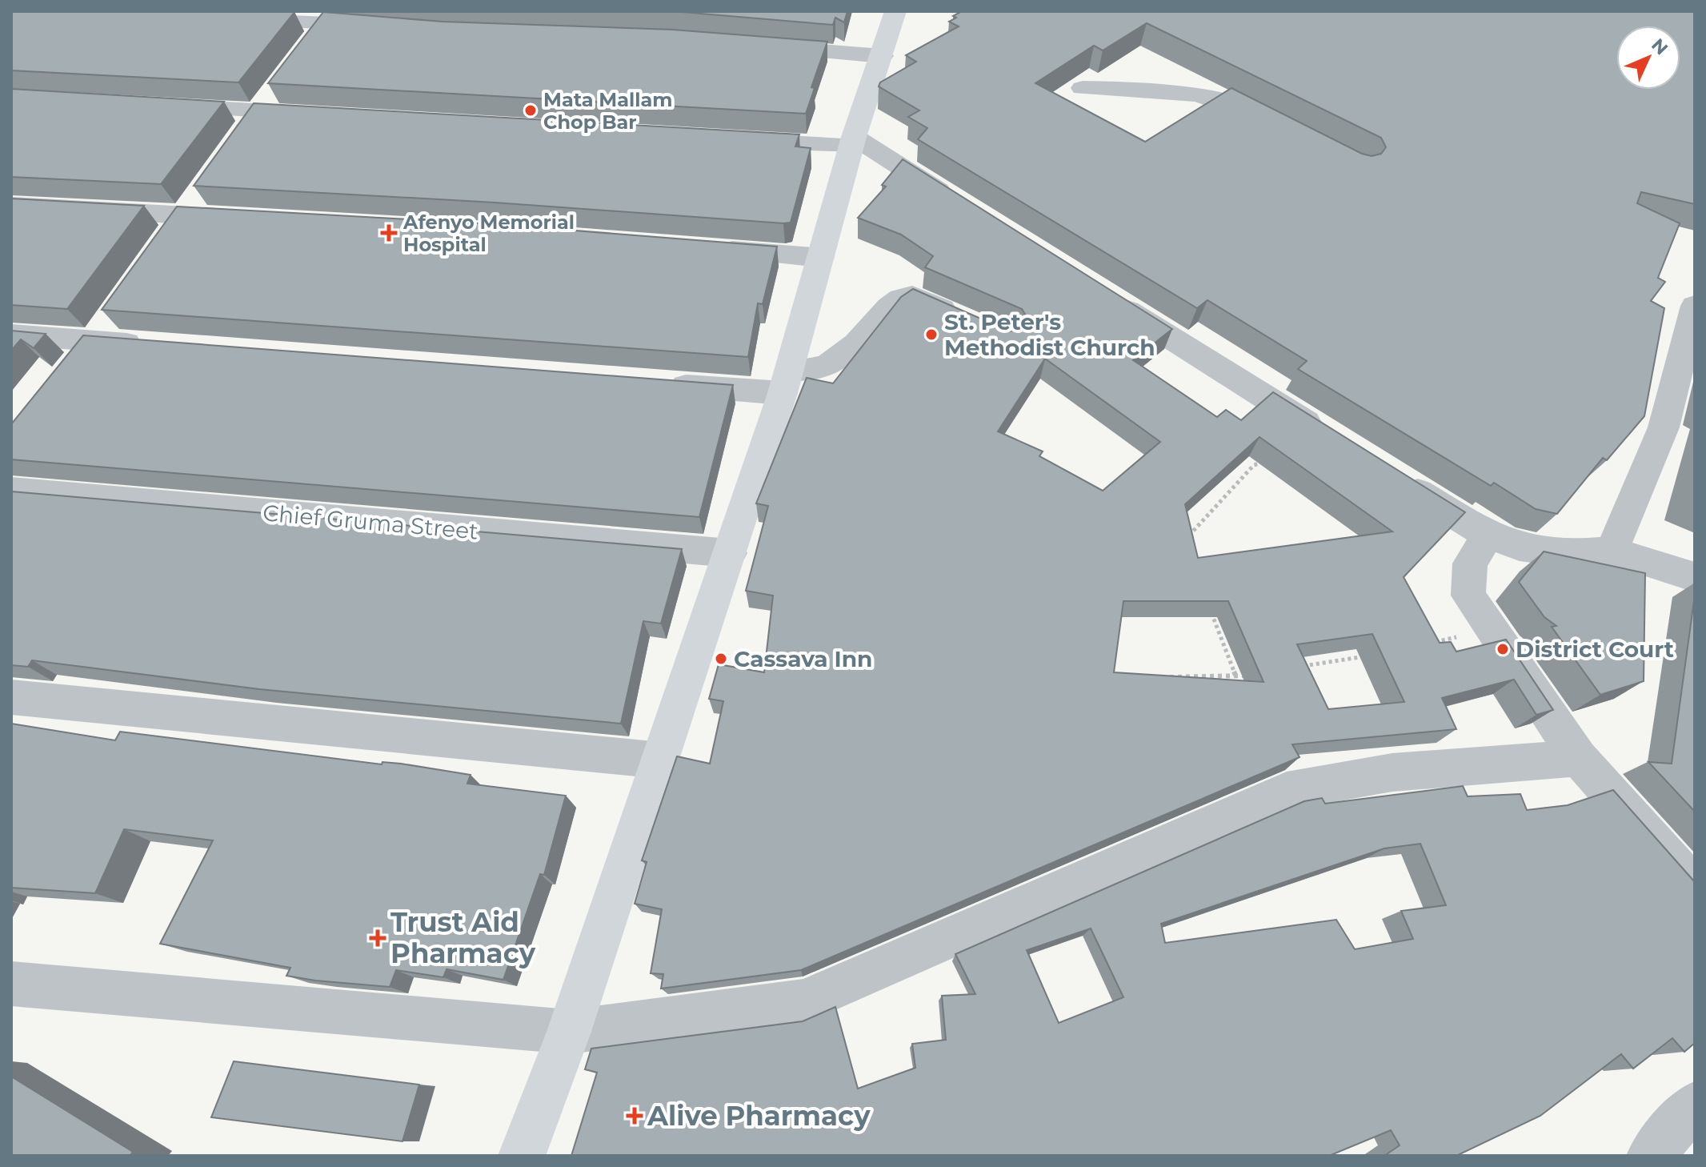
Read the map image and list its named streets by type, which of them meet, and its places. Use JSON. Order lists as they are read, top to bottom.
{
  "streets": {
    "street": ["Chief Gruma Street"]
  },
  "places": {
    "other": [
      "Mata Mallam Chop Bar",
      "St. Peter's Methodist Church",
      "District Court",
      "Cassava Inn"
    ],
    "health": ["Afenyo Memorial Hospital", "Trust Aid Pharmacy", "Alive Pharmacy"]
  },
  "north": "top right"
}
